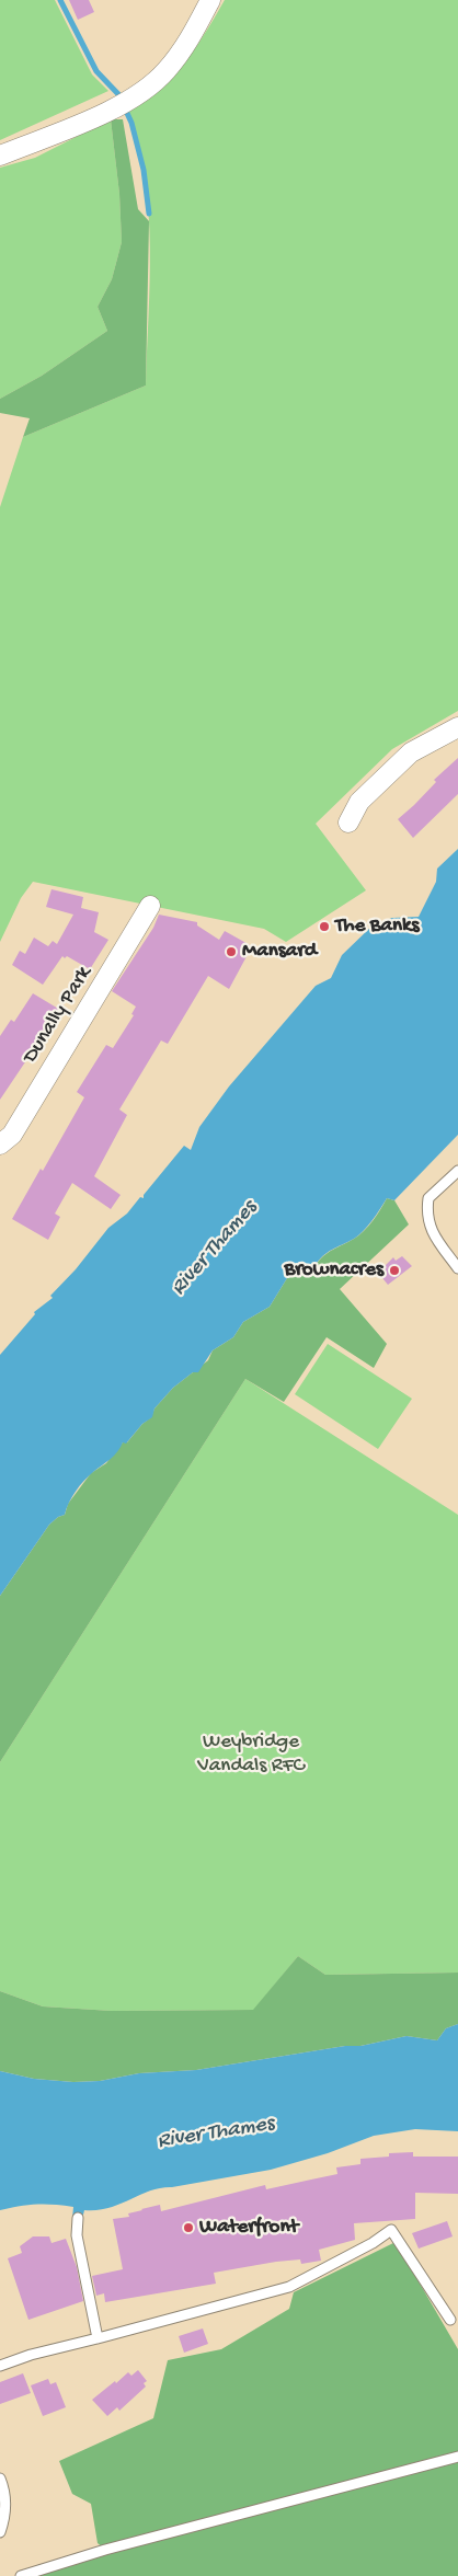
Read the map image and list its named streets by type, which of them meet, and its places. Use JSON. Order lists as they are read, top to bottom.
{
  "streets": {
    "street": ["Dunally Park"]
  },
  "water": ["River Thames"],
  "parks": ["Weybridge Vandals RFC"],
  "places": [
    "The Banks",
    "Mansard",
    "Brownacres",
    "Waterfront"
  ]
}
